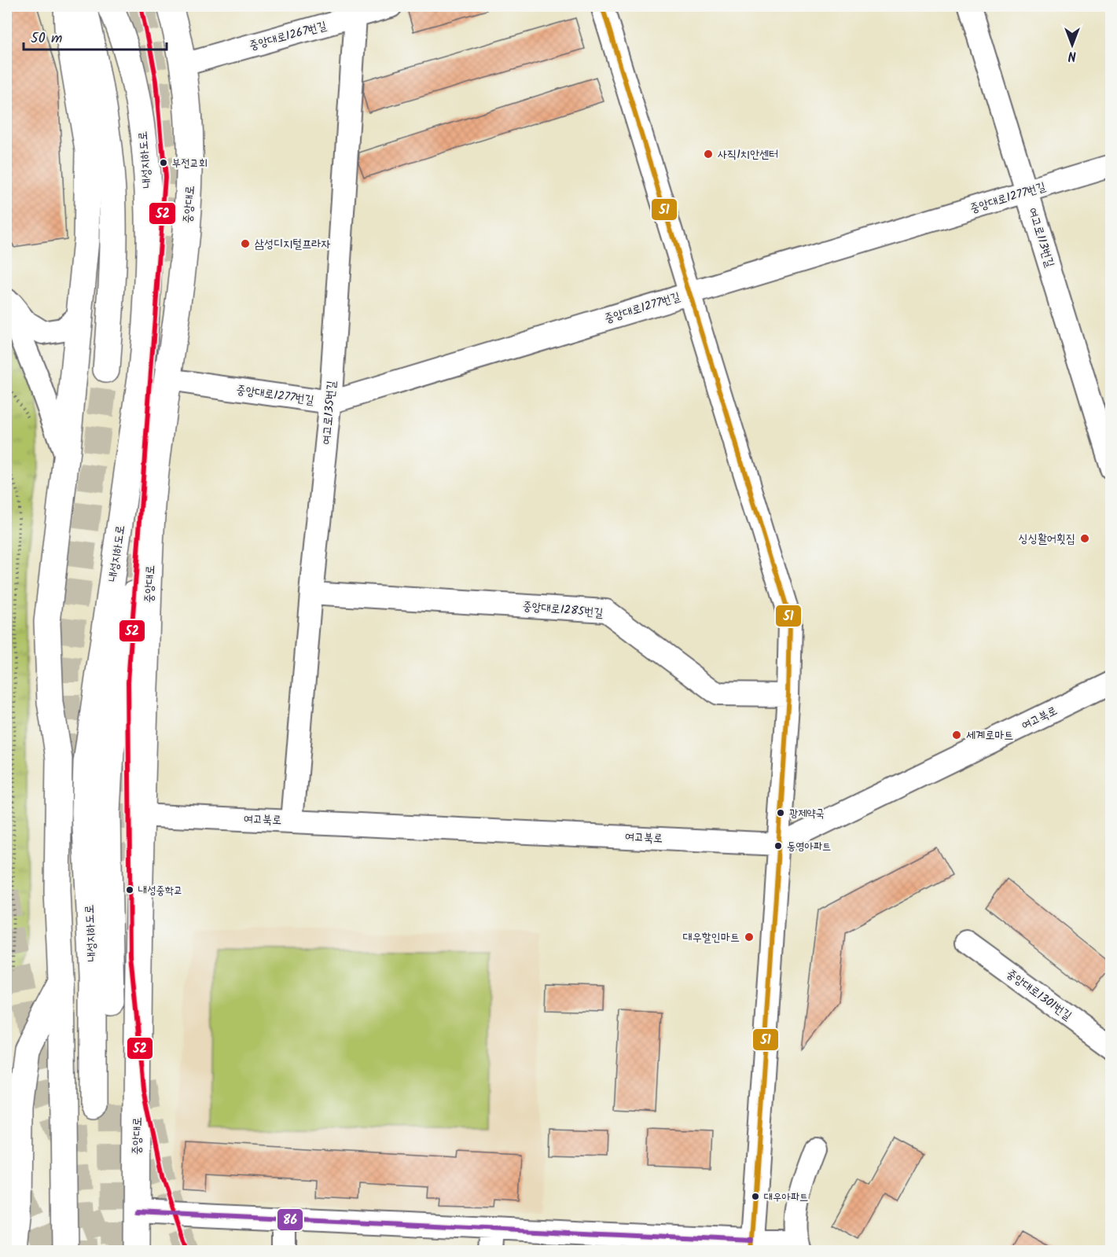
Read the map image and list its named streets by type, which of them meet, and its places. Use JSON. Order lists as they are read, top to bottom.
{
  "streets": {
    "main road": ["내성지하도로", "중앙대로"],
    "street": [
      "중앙대로1267번길",
      "중앙대로1277번길",
      "여고로113번길",
      "여고로135번길",
      "중앙대로1285번길",
      "여고북로",
      "중앙대로1301번길"
    ]
  },
  "crossings": [
    ["중앙대로1267번길", "중앙대로"],
    ["중앙대로1267번길", "여고로135번길"],
    ["내성지하도로", "중앙대로"],
    ["중앙대로1277번길", "중앙대로"],
    ["중앙대로1277번길", "여고로113번길"],
    ["중앙대로1277번길", "여고로135번길"],
    ["중앙대로", "여고북로"],
    ["여고로135번길", "중앙대로1285번길"],
    ["여고로135번길", "여고북로"]
  ],
  "places": [
    "사직1치안센터",
    "부전교회",
    "삼성디지털프라자",
    "싱싱활어횟집",
    "세계로마트",
    "광제약국",
    "동영아파트",
    "내성중학교",
    "대우할인마트",
    "대우아파트"
  ],
  "lines": ["transit line 52", "transit line 51", "transit line 86"],
  "scale_bar": "50 m",
  "north": "bottom"
}
